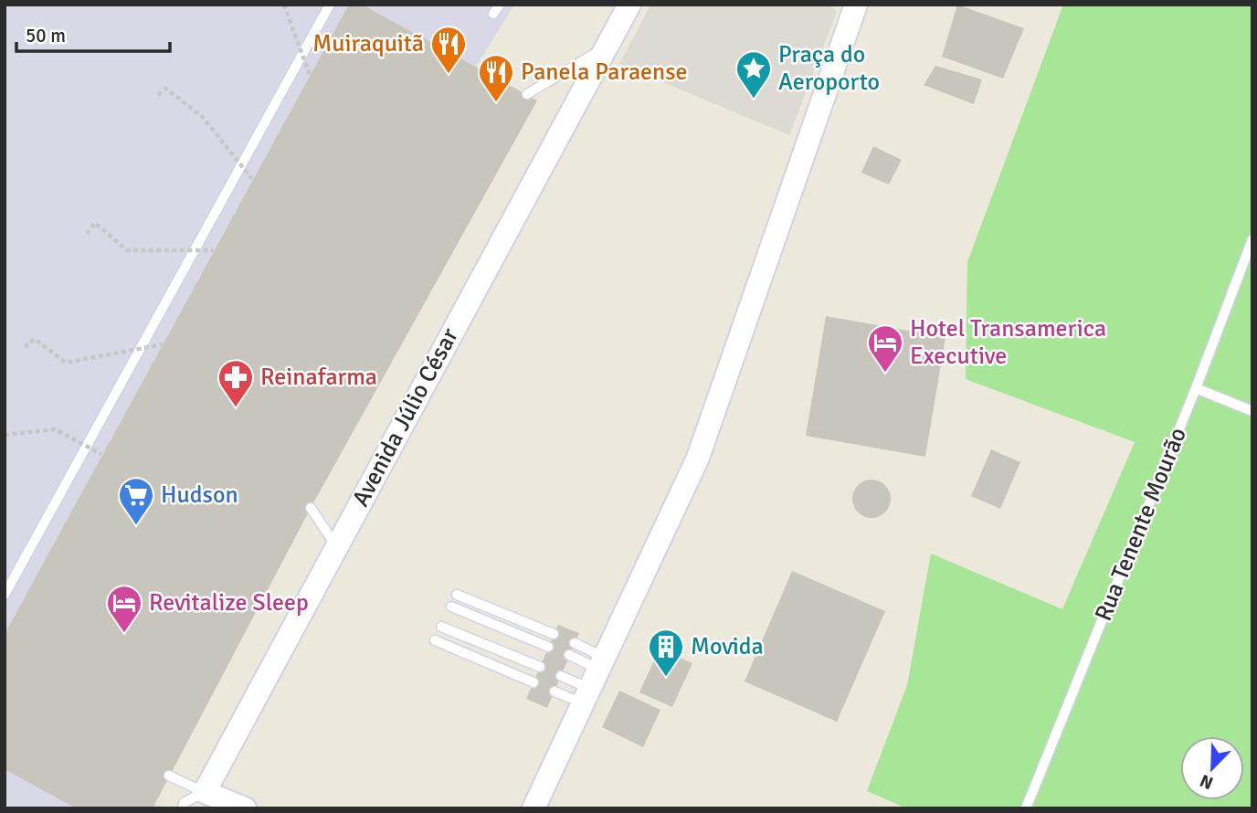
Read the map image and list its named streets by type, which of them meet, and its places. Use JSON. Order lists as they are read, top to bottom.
{
  "streets": {
    "street": ["Avenida Júlio César"],
    "lane": ["Rua Tenente Mourão"]
  },
  "places": {
    "restaurant": ["Muiraquitã", "Panela Paraense"],
    "place": ["Praça do Aeroporto"],
    "hotel": ["Hotel Transamerica Executive", "Revitalize Sleep"],
    "pharmacy": ["Reinafarma"],
    "supermarket": ["Hudson"],
    "building": ["Movida"]
  },
  "scale_bar": "50 m",
  "north": "bottom left"
}
